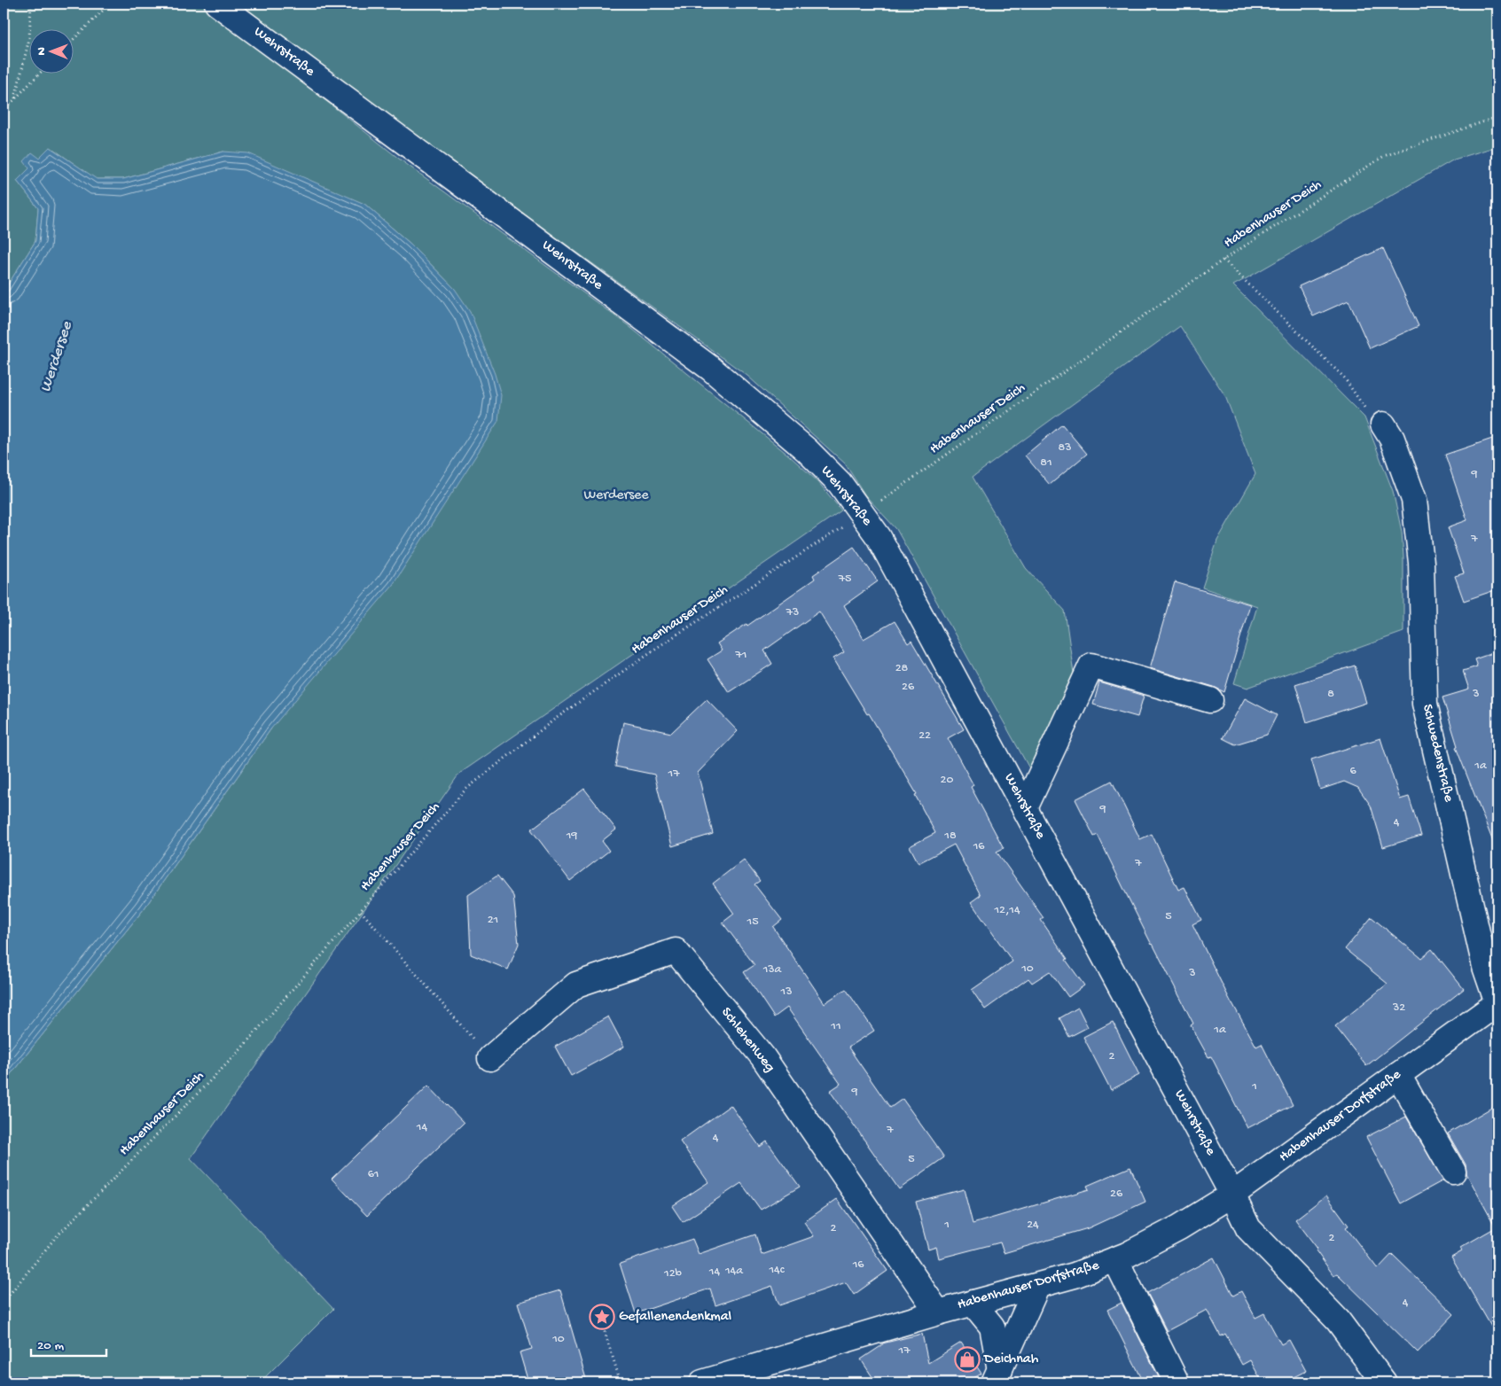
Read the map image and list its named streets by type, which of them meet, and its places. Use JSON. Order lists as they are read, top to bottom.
{
  "streets": {
    "street": [
      "Wehrstraße",
      "Schwedenstraße",
      "Schlehenweg",
      "Habenhauser Dorfstraße"
    ],
    "path": ["Habenhauser Deich"]
  },
  "crossings": [
    ["Wehrstraße", "Habenhauser Deich"],
    ["Wehrstraße", "Habenhauser Dorfstraße"],
    ["Schwedenstraße", "Habenhauser Dorfstraße"],
    ["Schlehenweg", "Habenhauser Dorfstraße"]
  ],
  "water": ["Werdersee"],
  "parks": ["Werdersee"],
  "places": {
    "place": ["Gefallenendenkmal"],
    "shop": ["Deichnah"]
  },
  "house_numbers": [
    "83",
    "81",
    "9",
    "7",
    "75",
    "73",
    "71",
    "28",
    "26",
    "8",
    "3",
    "22",
    "1a",
    "6",
    "17",
    "20",
    "9",
    "4",
    "19",
    "18",
    "16",
    "7",
    "12,14",
    "5",
    "21",
    "15",
    "10",
    "13a",
    "3",
    "13",
    "32",
    "11",
    "1a",
    "2",
    "1",
    "9",
    "14",
    "7",
    "4",
    "5",
    "61",
    "26",
    "1",
    "24",
    "2",
    "2",
    "16",
    "14c",
    "14a",
    "14",
    "12b",
    "4",
    "10",
    "17"
  ],
  "scale_bar": "20 m",
  "north": "left"
}
